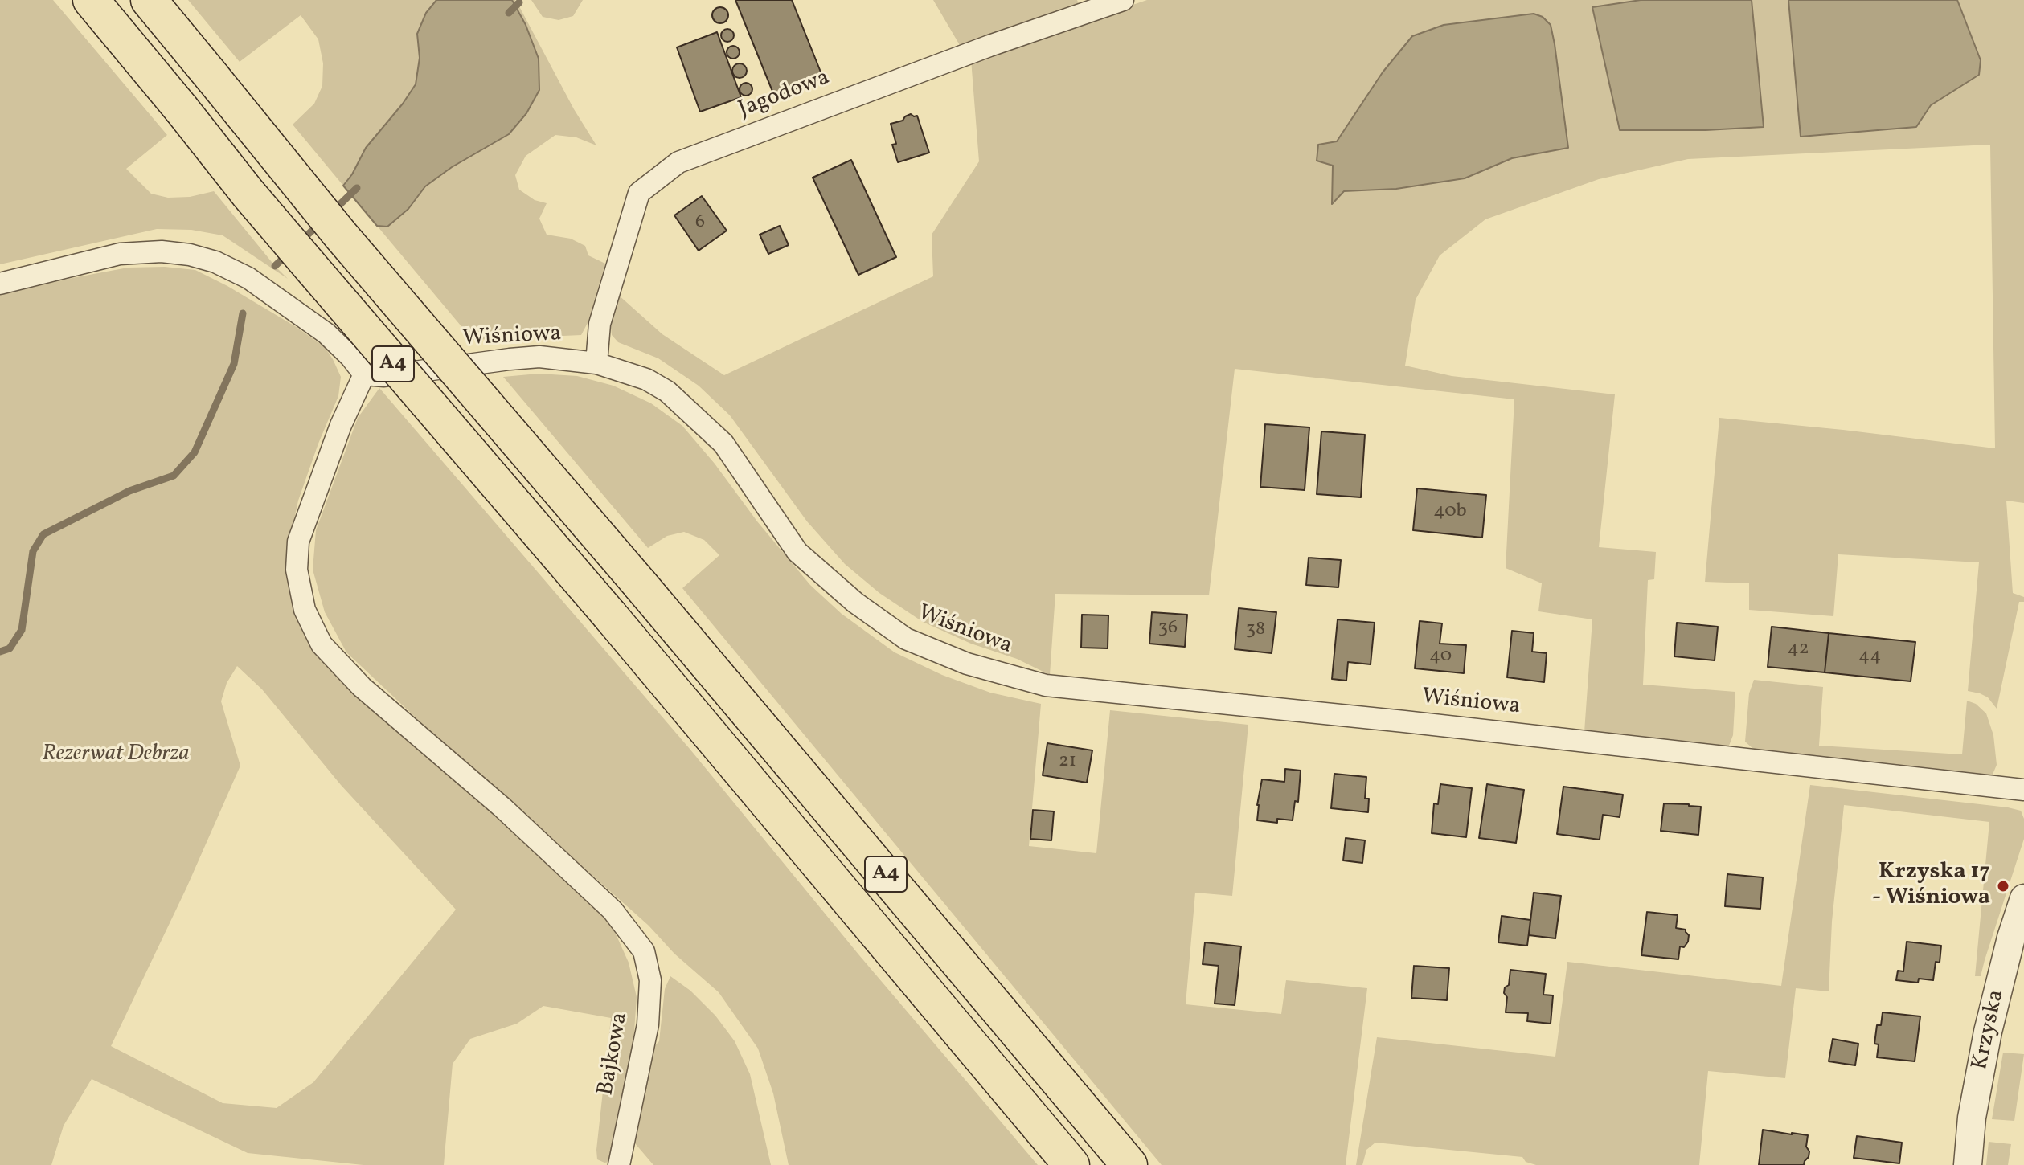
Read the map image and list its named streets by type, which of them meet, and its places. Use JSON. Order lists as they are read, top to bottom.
{
  "streets": {
    "highway": ["A4"],
    "street": [
      "Jagodowa",
      "Wiśniowa",
      "Krzyska",
      "Bajkowa"
    ]
  },
  "crossings": [
    ["Jagodowa", "Wiśniowa"],
    ["Wiśniowa", "Bajkowa"]
  ],
  "parks": ["Rezerwat Debrza"],
  "places": ["Krzyska 17 - Wiśniowa"],
  "house_numbers": [
    "6",
    "40b",
    "36",
    "38",
    "42",
    "40",
    "44",
    "21"
  ]
}
